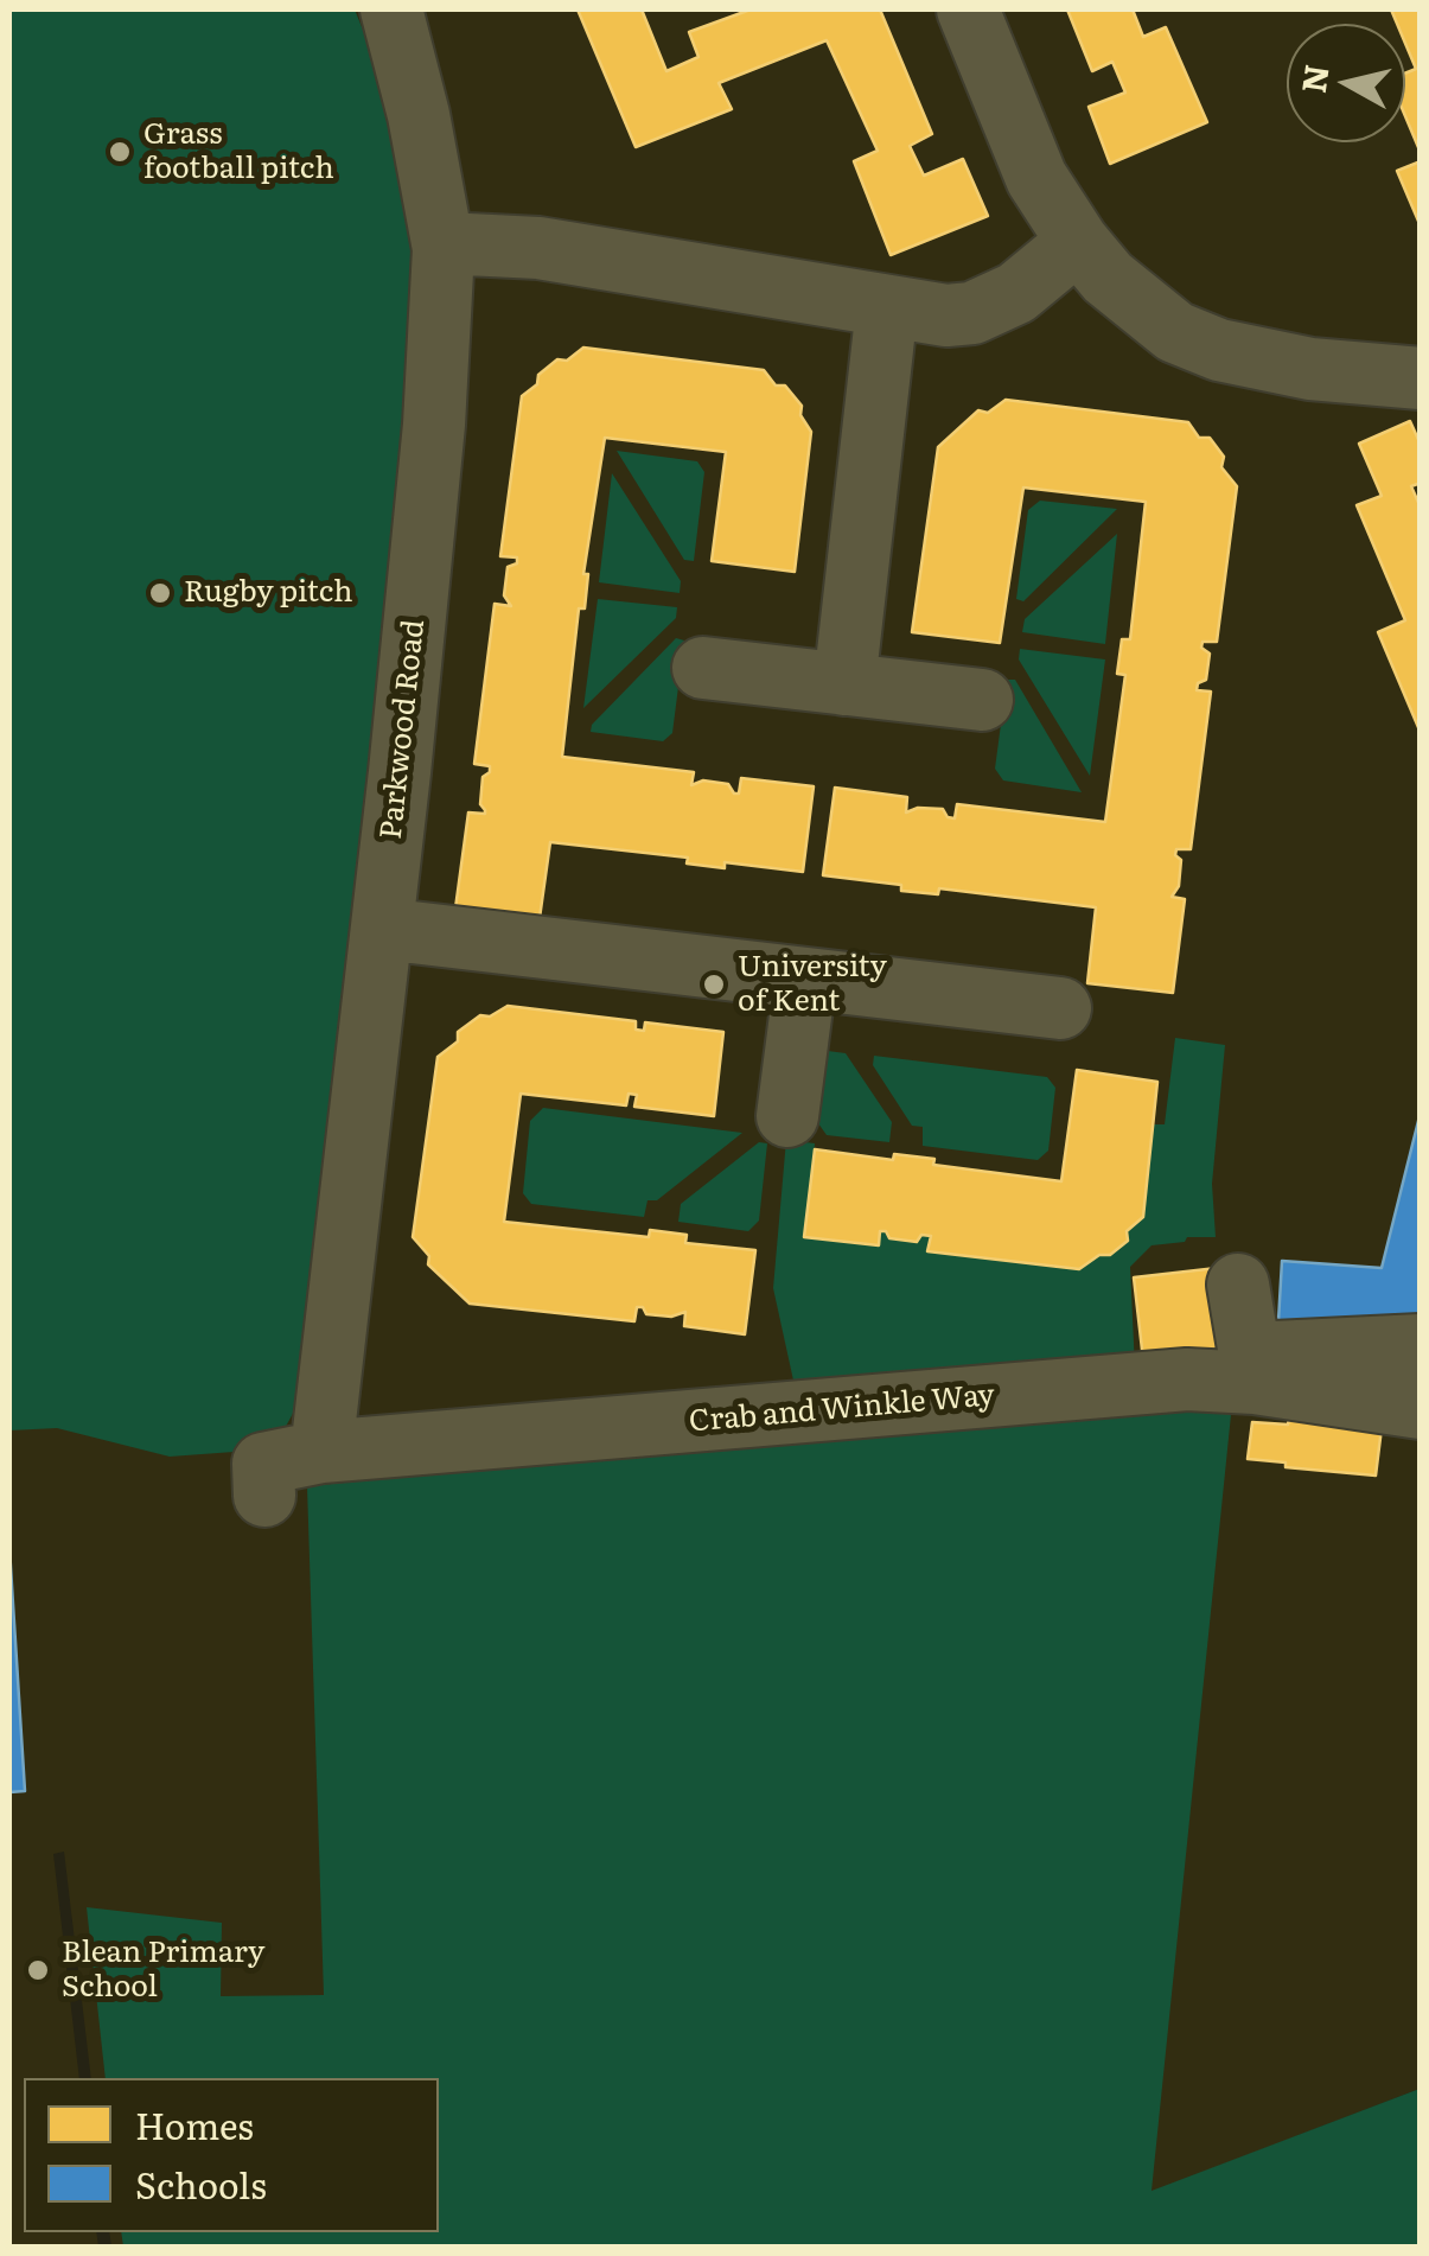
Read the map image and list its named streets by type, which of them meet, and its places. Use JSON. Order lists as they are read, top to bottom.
{
  "streets": {
    "street": ["Parkwood Road", "Crab and Winkle Way"]
  },
  "crossings": [
    ["Parkwood Road", "Crab and Winkle Way"]
  ],
  "places": [
    "Grass football pitch",
    "Rugby pitch",
    "University of Kent",
    "Blean Primary School"
  ],
  "legend": ["Homes", "Schools"],
  "north": "left"
}
